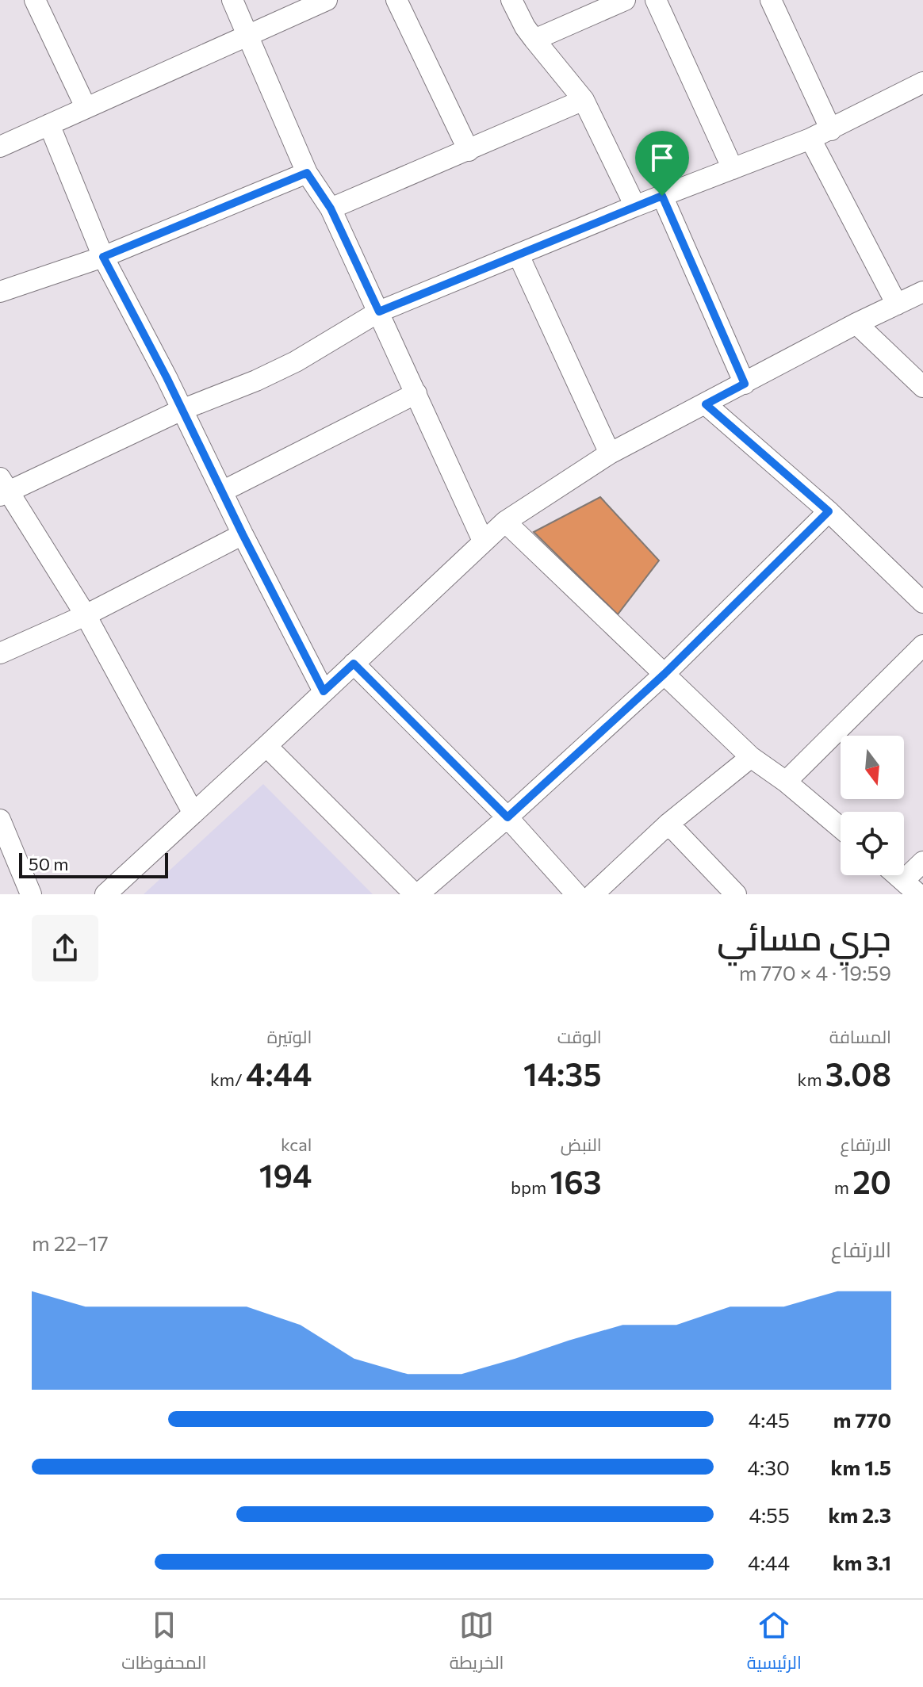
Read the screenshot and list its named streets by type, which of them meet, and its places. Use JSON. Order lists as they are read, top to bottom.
{
  "scale_bar": "50 m",
  "north": "bottom",
  "page": {
    "scale": "50 m",
    "heading": ["جري مسائي", "19:59 · 4 × 770 m"],
    "stats": [
      ["المسافة", "3.08 km"],
      ["الوقت", "14:35"],
      ["الوتيرة", "4:44 /km"],
      ["الارتفاع", "20 m"],
      ["النبض", "163 bpm"],
      ["kcal", "194"]
    ],
    "chart": ["الارتفاع", "17–22 m"],
    "list": [
      {
        "name": "770 m",
        "note": "4:45"
      },
      {
        "name": "1.5 km",
        "note": "4:30"
      },
      {
        "name": "2.3 km",
        "note": "4:55"
      },
      {
        "name": "3.1 km",
        "note": "4:44"
      }
    ],
    "tabs": ["الرئيسية", "الخريطة", "المحفوظات"]
  }
}
